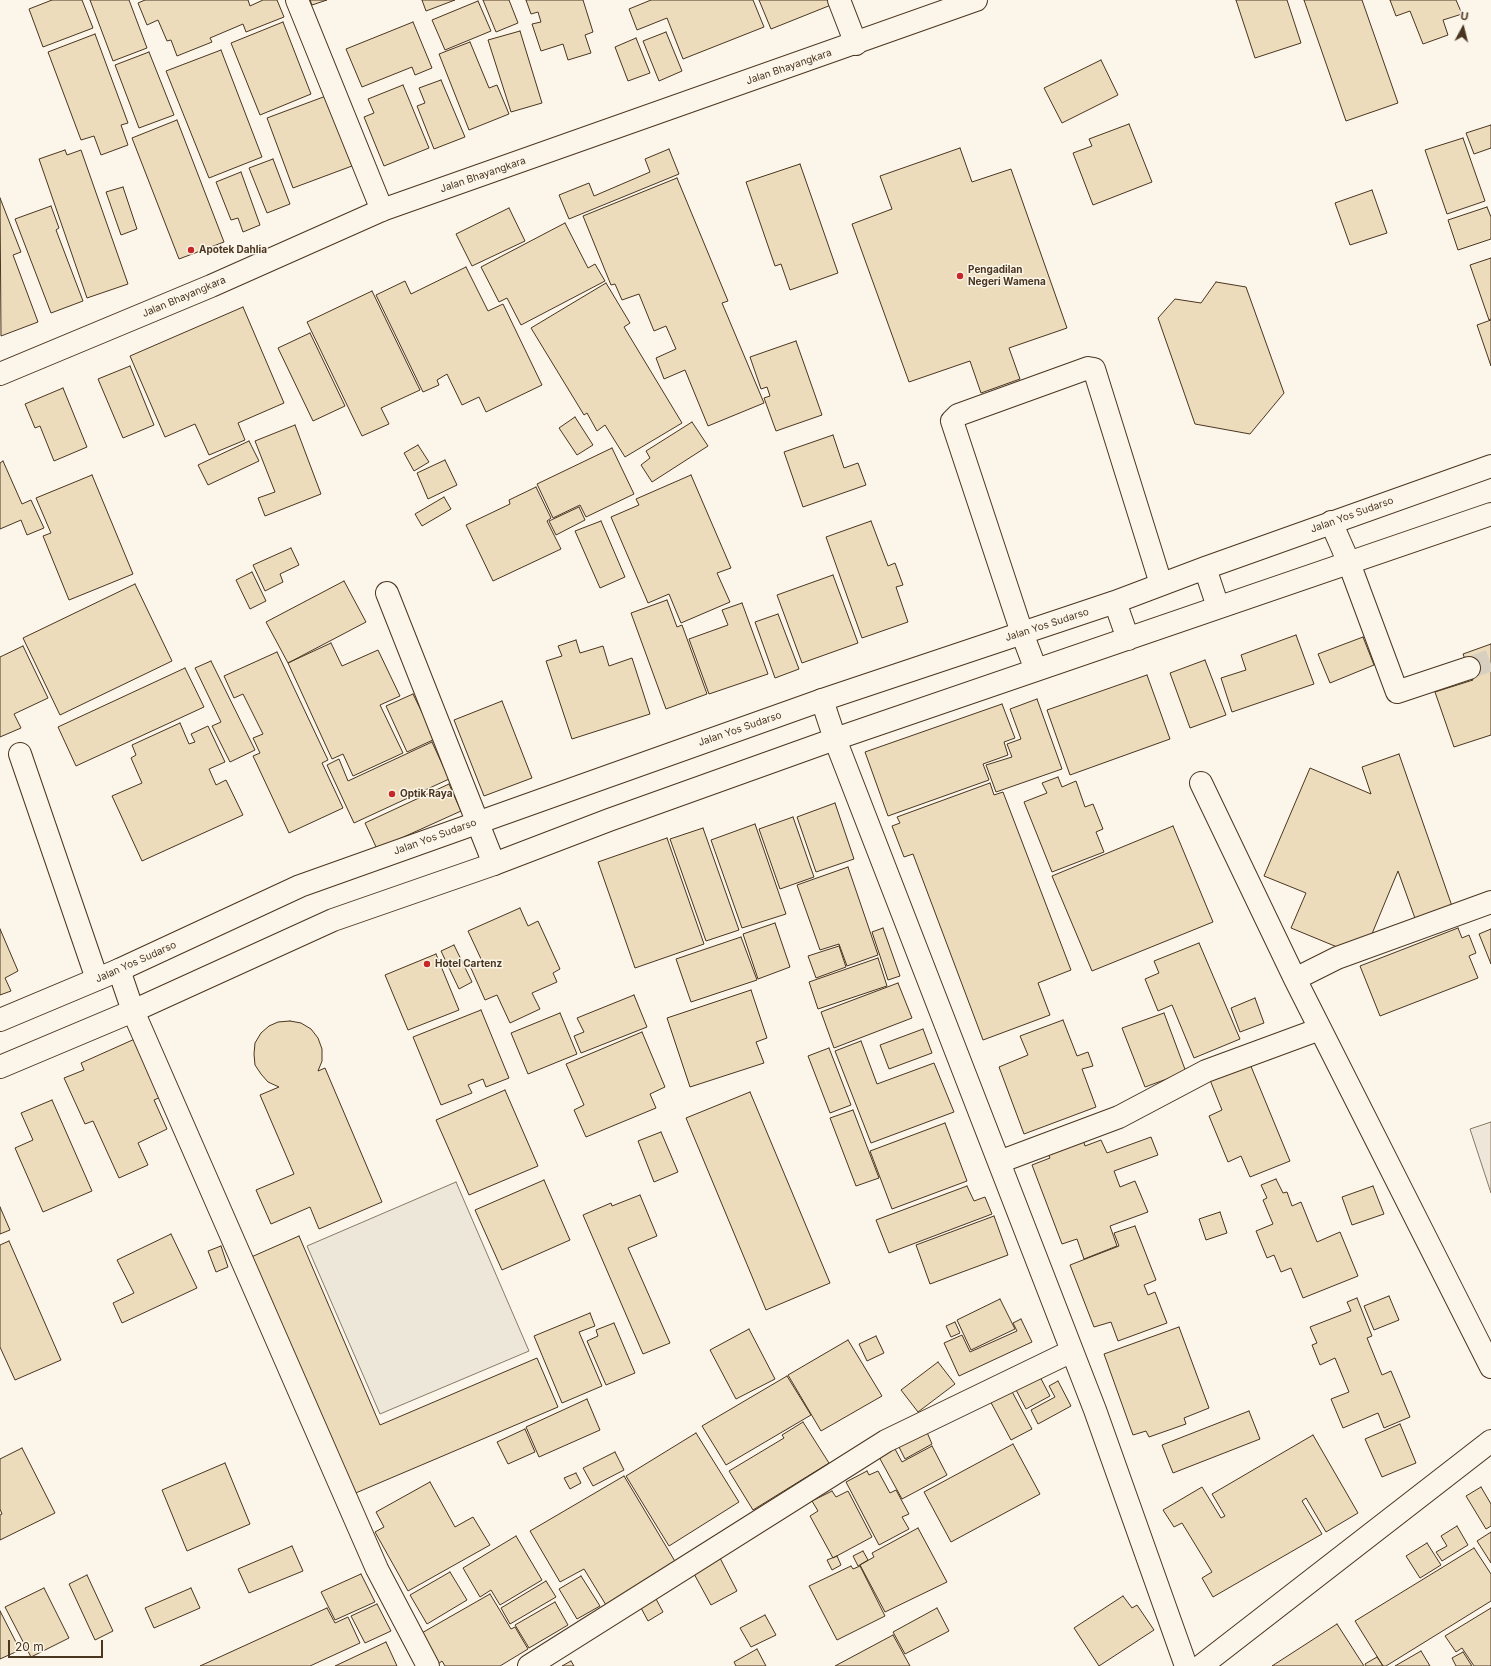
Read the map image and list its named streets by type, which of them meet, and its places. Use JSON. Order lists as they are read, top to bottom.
{
  "streets": {
    "main road": ["Jalan Bhayangkara", "Jalan Yos Sudarso"]
  },
  "places": [
    "Apotek Dahlia",
    "Pengadilan Negeri Wamena",
    "Optik Raya",
    "Hotel Cartenz"
  ],
  "scale_bar": "20 m",
  "north": "top"
}
